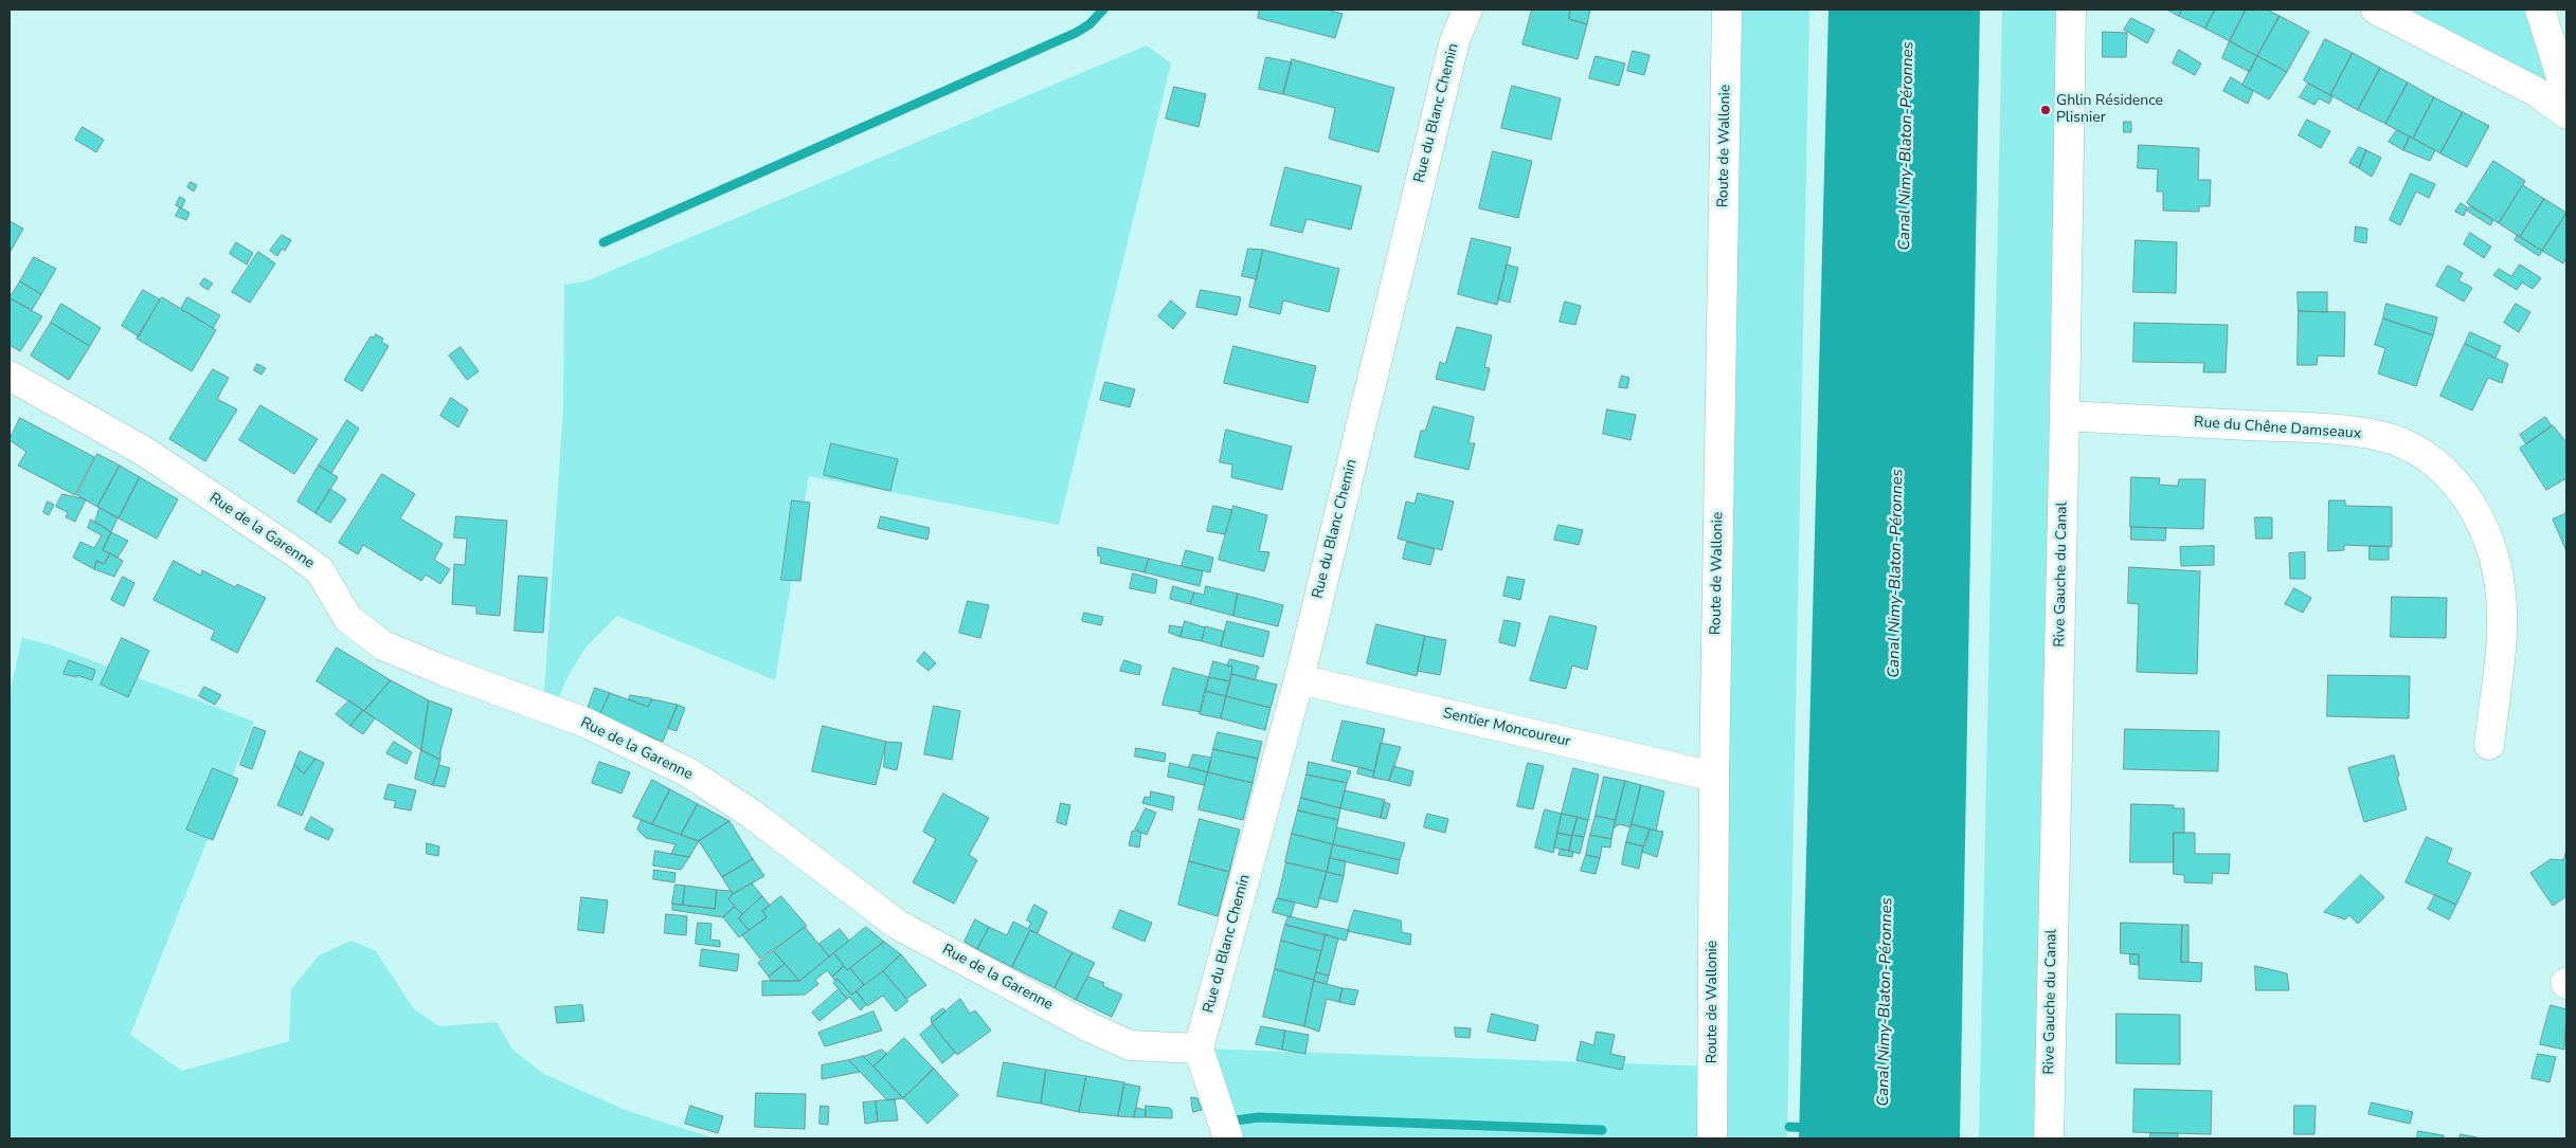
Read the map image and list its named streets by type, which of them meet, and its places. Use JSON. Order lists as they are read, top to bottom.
{
  "streets": {
    "street": [
      "Rue du Blanc Chemin",
      "Route de Wallonie",
      "Rue du Chêne Damseaux",
      "Rue de la Garenne",
      "Rive Gauche du Canal",
      "Sentier Moncoureur"
    ]
  },
  "crossings": [
    ["Rue du Blanc Chemin", "Rue de la Garenne"],
    ["Rue du Blanc Chemin", "Sentier Moncoureur"],
    ["Route de Wallonie", "Sentier Moncoureur"],
    ["Rue du Chêne Damseaux", "Rive Gauche du Canal"]
  ],
  "water": ["Canal Nimy-Blaton-Péronnes"],
  "places": ["Ghlin Résidence Plisnier"]
}
